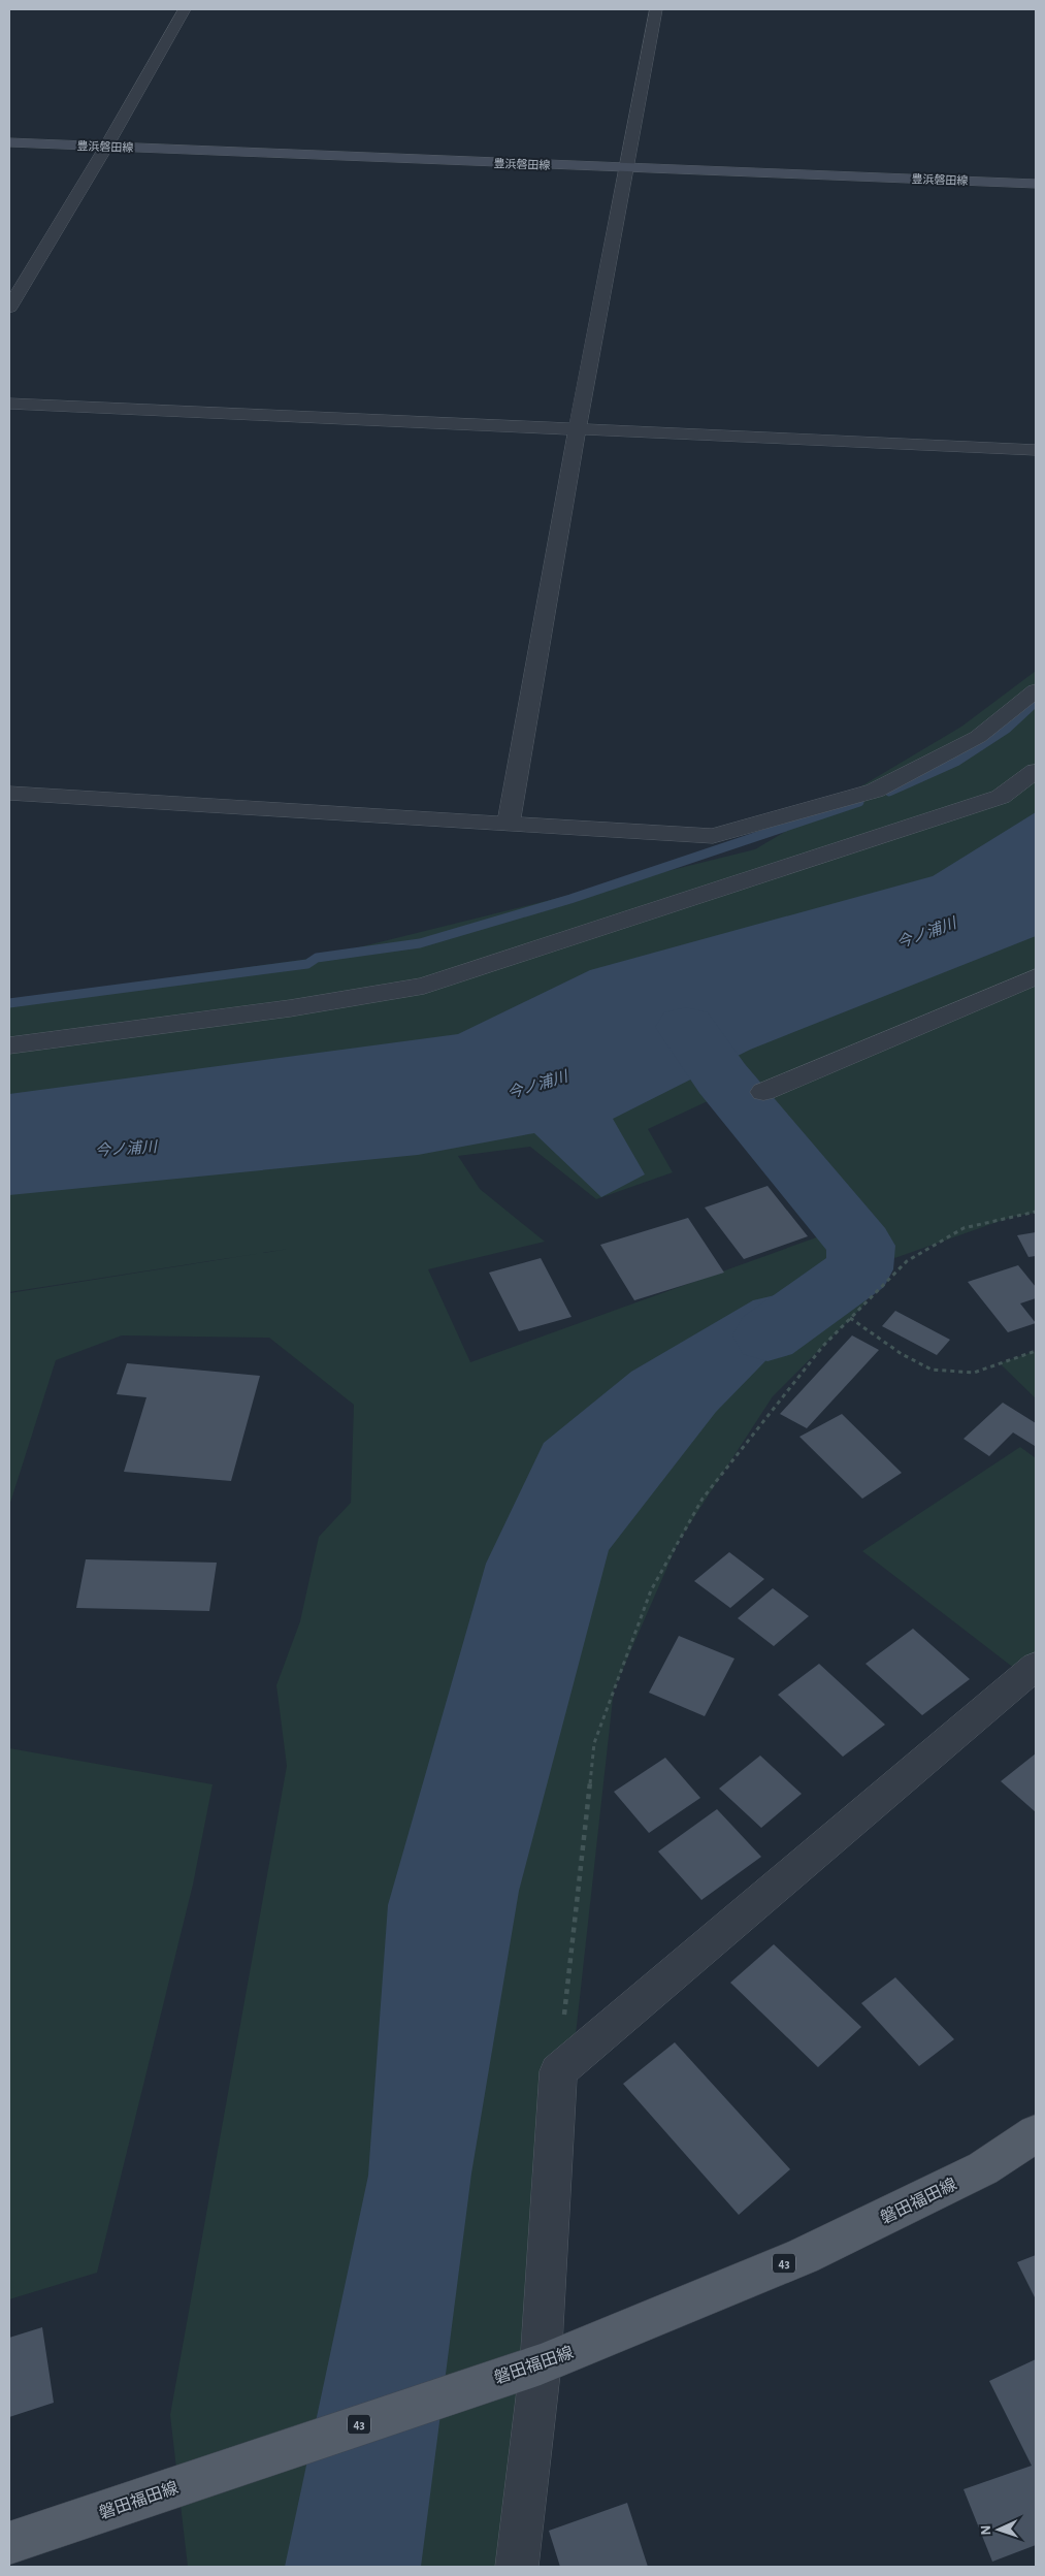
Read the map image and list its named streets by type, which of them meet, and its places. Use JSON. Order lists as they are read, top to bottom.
{
  "streets": {
    "main road": ["豊浜磐田線", "磐田福田線", "43"]
  },
  "water": ["今ノ浦川"],
  "north": "left"
}
